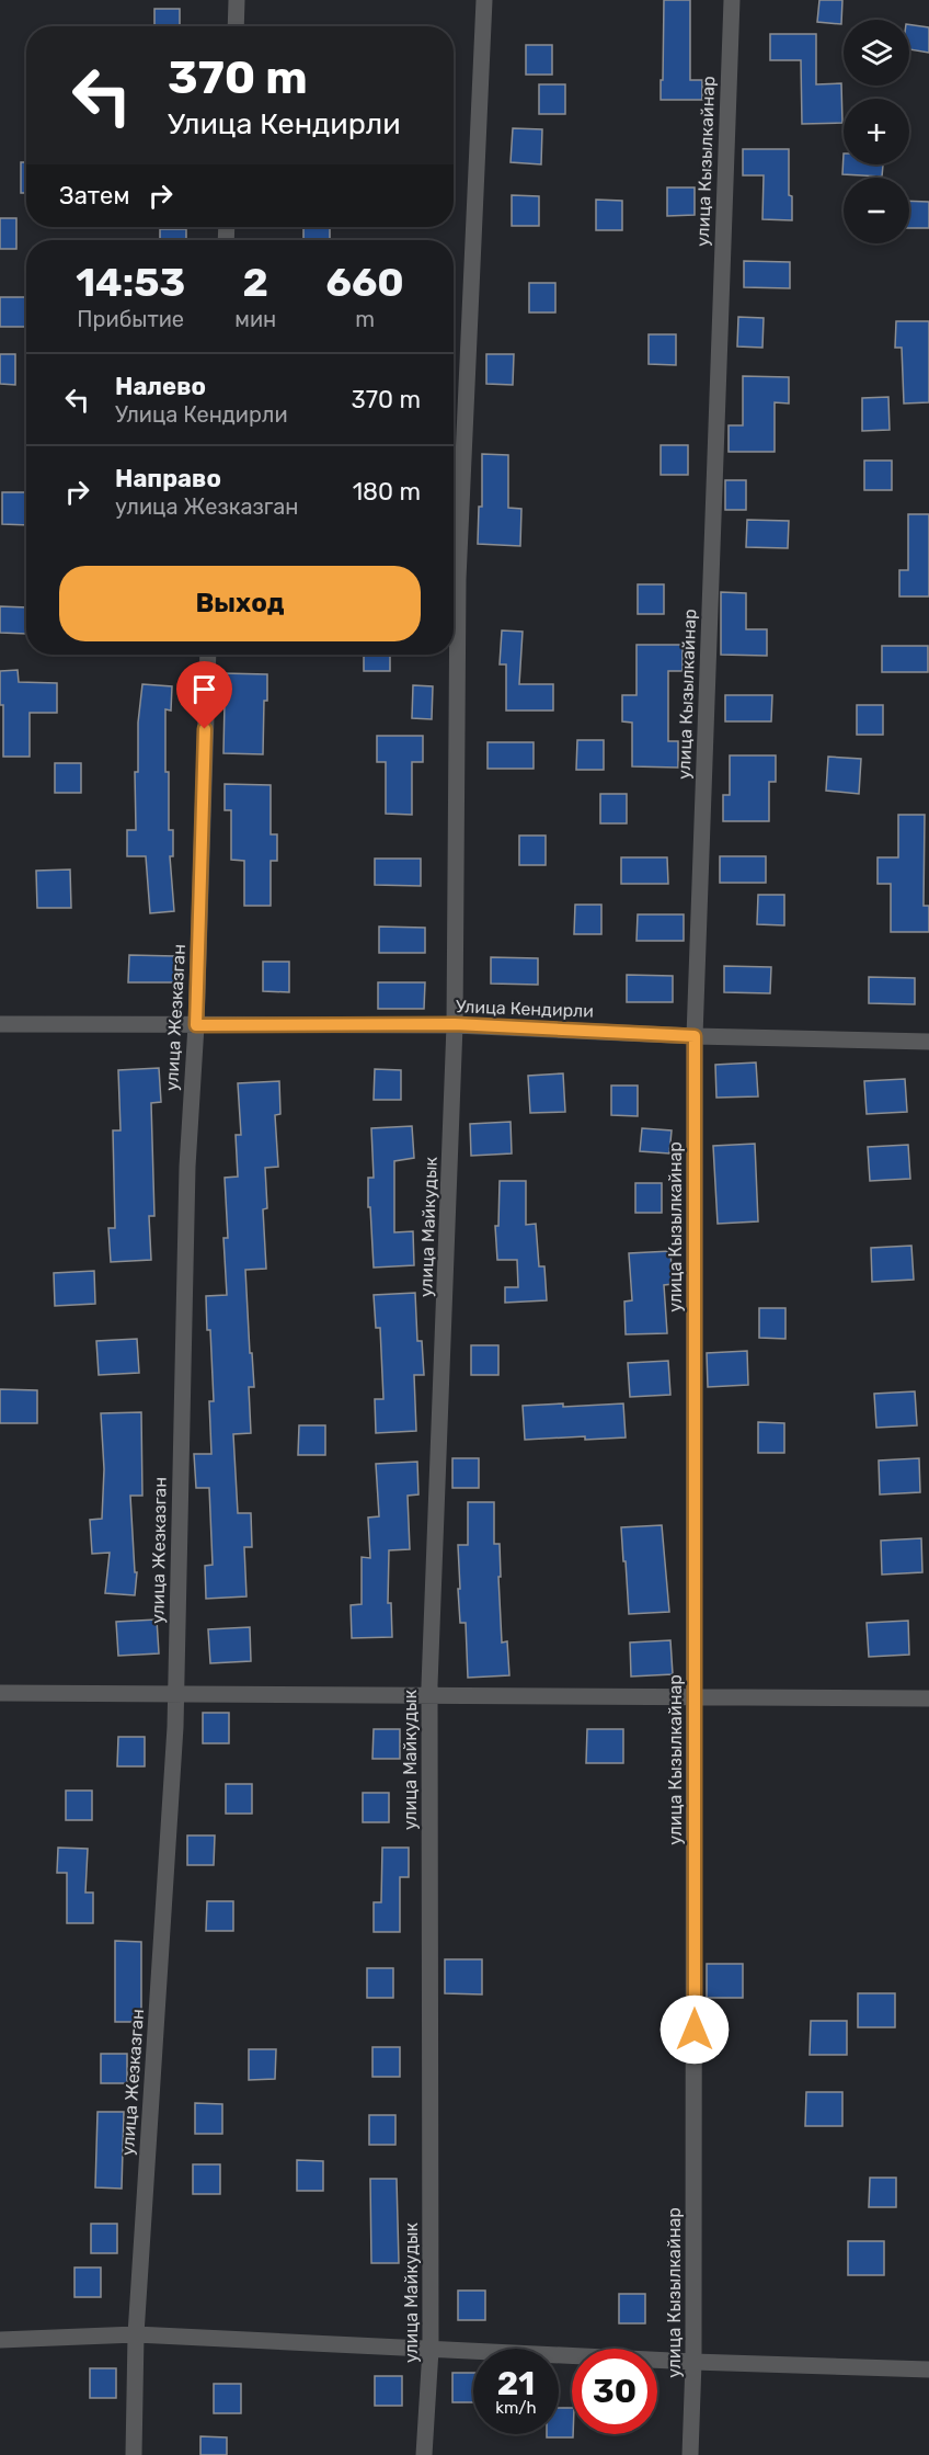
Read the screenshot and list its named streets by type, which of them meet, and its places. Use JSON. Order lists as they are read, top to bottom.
{
  "streets": {
    "street": [
      "улица Кызылкайнар",
      "Улица Кендирли",
      "улица Жезказган",
      "улица Майкудык"
    ]
  },
  "crossings": [
    ["улица Кызылкайнар", "Улица Кендирли"],
    ["Улица Кендирли", "улица Жезказган"],
    ["Улица Кендирли", "улица Майкудык"]
  ],
  "page": {
    "map_buttons": ["+", "−"],
    "turn": ["370 m", "Улица Кендирли"],
    "then": "Затем",
    "eta": [
      "14:53",
      "Прибытие",
      "2",
      "мин",
      "660",
      "m"
    ],
    "list": [
      {
        "name": "Налево",
        "note": "Улица Кендирли",
        "value": "370 m"
      },
      {
        "name": "Направо",
        "note": "улица Жезказган",
        "value": "180 m"
      }
    ],
    "buttons": "Выход",
    "speed": "21 km/h",
    "limit": "30"
  }
}
